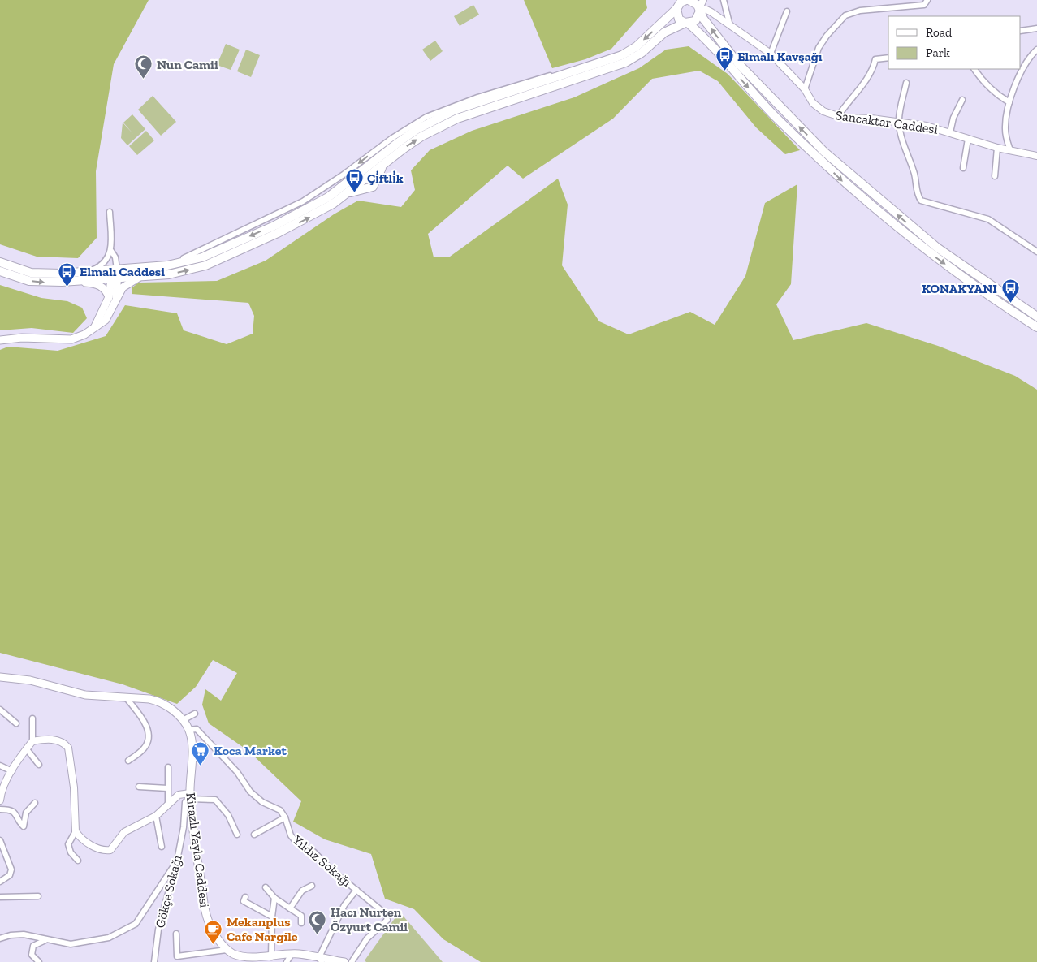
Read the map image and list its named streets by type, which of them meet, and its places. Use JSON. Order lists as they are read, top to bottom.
{
  "streets": {
    "main road": ["Kirazlı Yayla Caddesi"],
    "street": ["Sancaktar Caddesi", "Yıldız Sokağı", "Gökçe Sokağı"]
  },
  "crossings": [
    ["Kirazlı Yayla Caddesi", "Gökçe Sokağı"]
  ],
  "places": {
    "bus stop": [
      "Elmalı Kavşağı",
      "Çi̇ftli̇k",
      "Elmalı Caddesi",
      "KONAKYANI"
    ],
    "mosque": ["Nun Camii", "Hacı Nurten Özyurt Camii"],
    "supermarket": ["Koca Market"],
    "cafe": ["Mekanplus Cafe Nargile"]
  },
  "legend": ["Road", "Park"]
}
